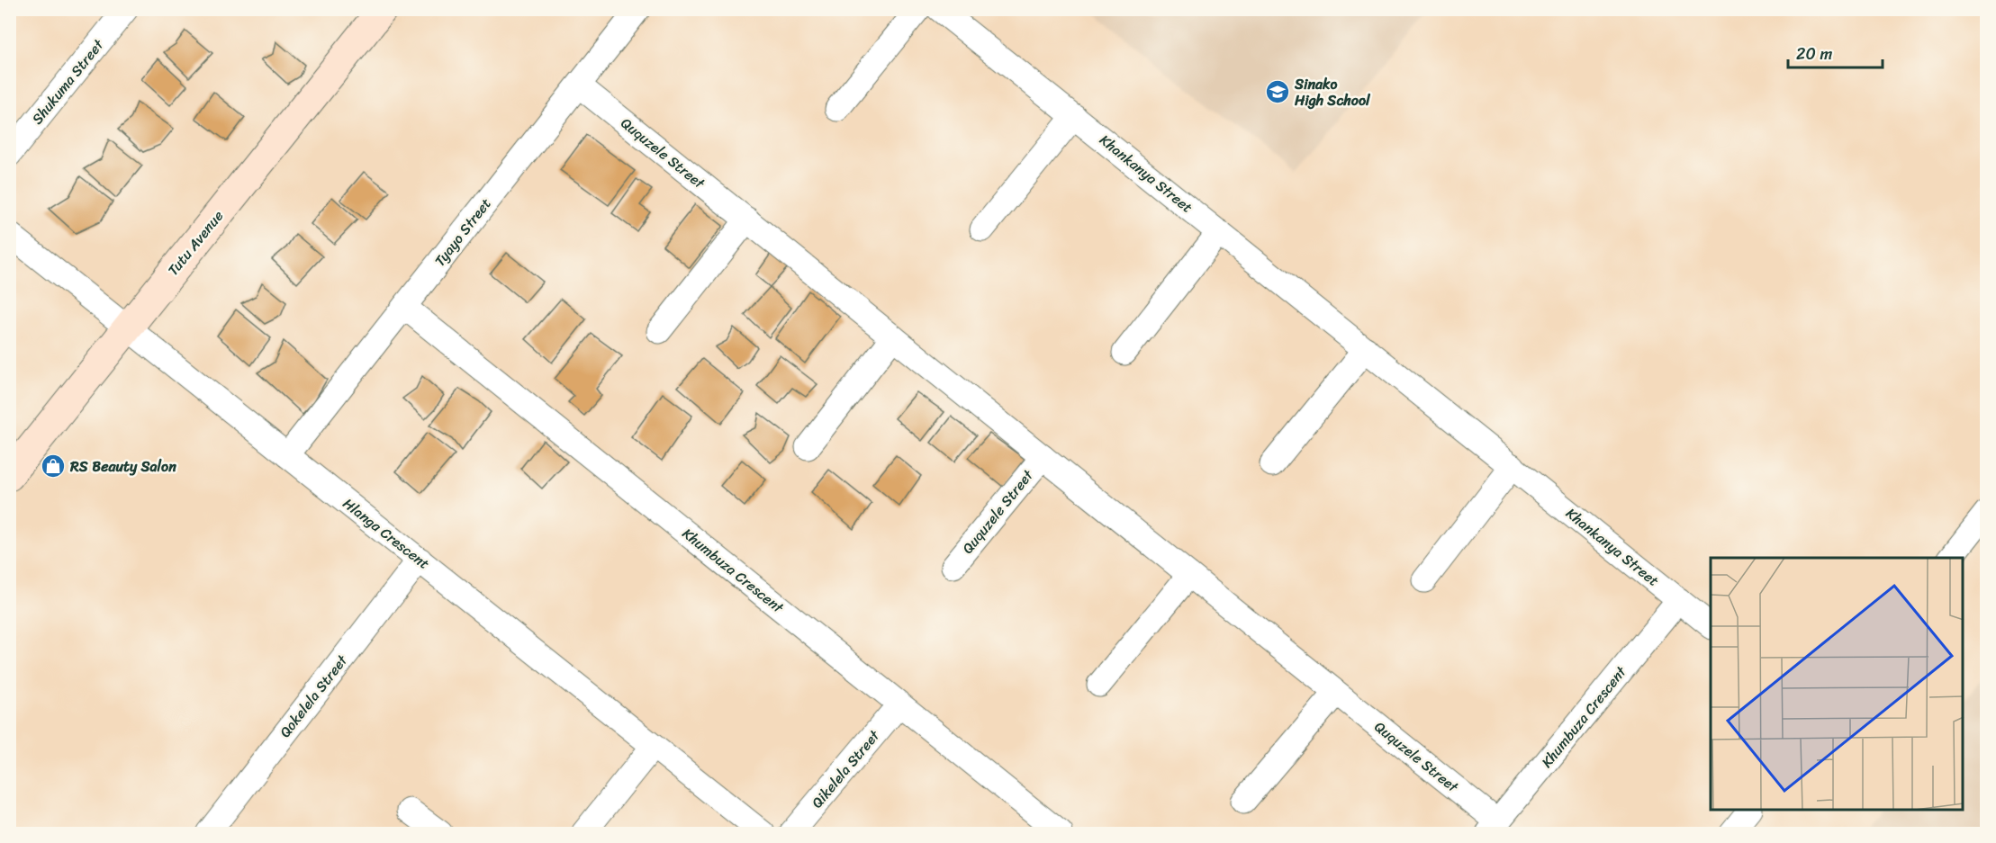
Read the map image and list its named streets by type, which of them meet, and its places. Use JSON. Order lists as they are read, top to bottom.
{
  "streets": {
    "street": [
      "Shukuma Street",
      "Ququzele Street",
      "Khankanya Street",
      "Tyayo Street",
      "Tutu Avenue",
      "Hlanga Crescent",
      "Khumbuza Crescent",
      "Qokelela Street",
      "Qikelela Street"
    ]
  },
  "crossings": [
    ["Ququzele Street", "Tyayo Street"],
    ["Ququzele Street", "Khumbuza Crescent"],
    ["Khankanya Street", "Khumbuza Crescent"],
    ["Tyayo Street", "Hlanga Crescent"],
    ["Tyayo Street", "Khumbuza Crescent"],
    ["Tutu Avenue", "Hlanga Crescent"],
    ["Hlanga Crescent", "Qokelela Street"],
    ["Khumbuza Crescent", "Qikelela Street"]
  ],
  "places": {
    "school or university": ["Sinako High School"],
    "shop": ["RS Beauty Salon"]
  },
  "scale_bar": "20 m"
}
